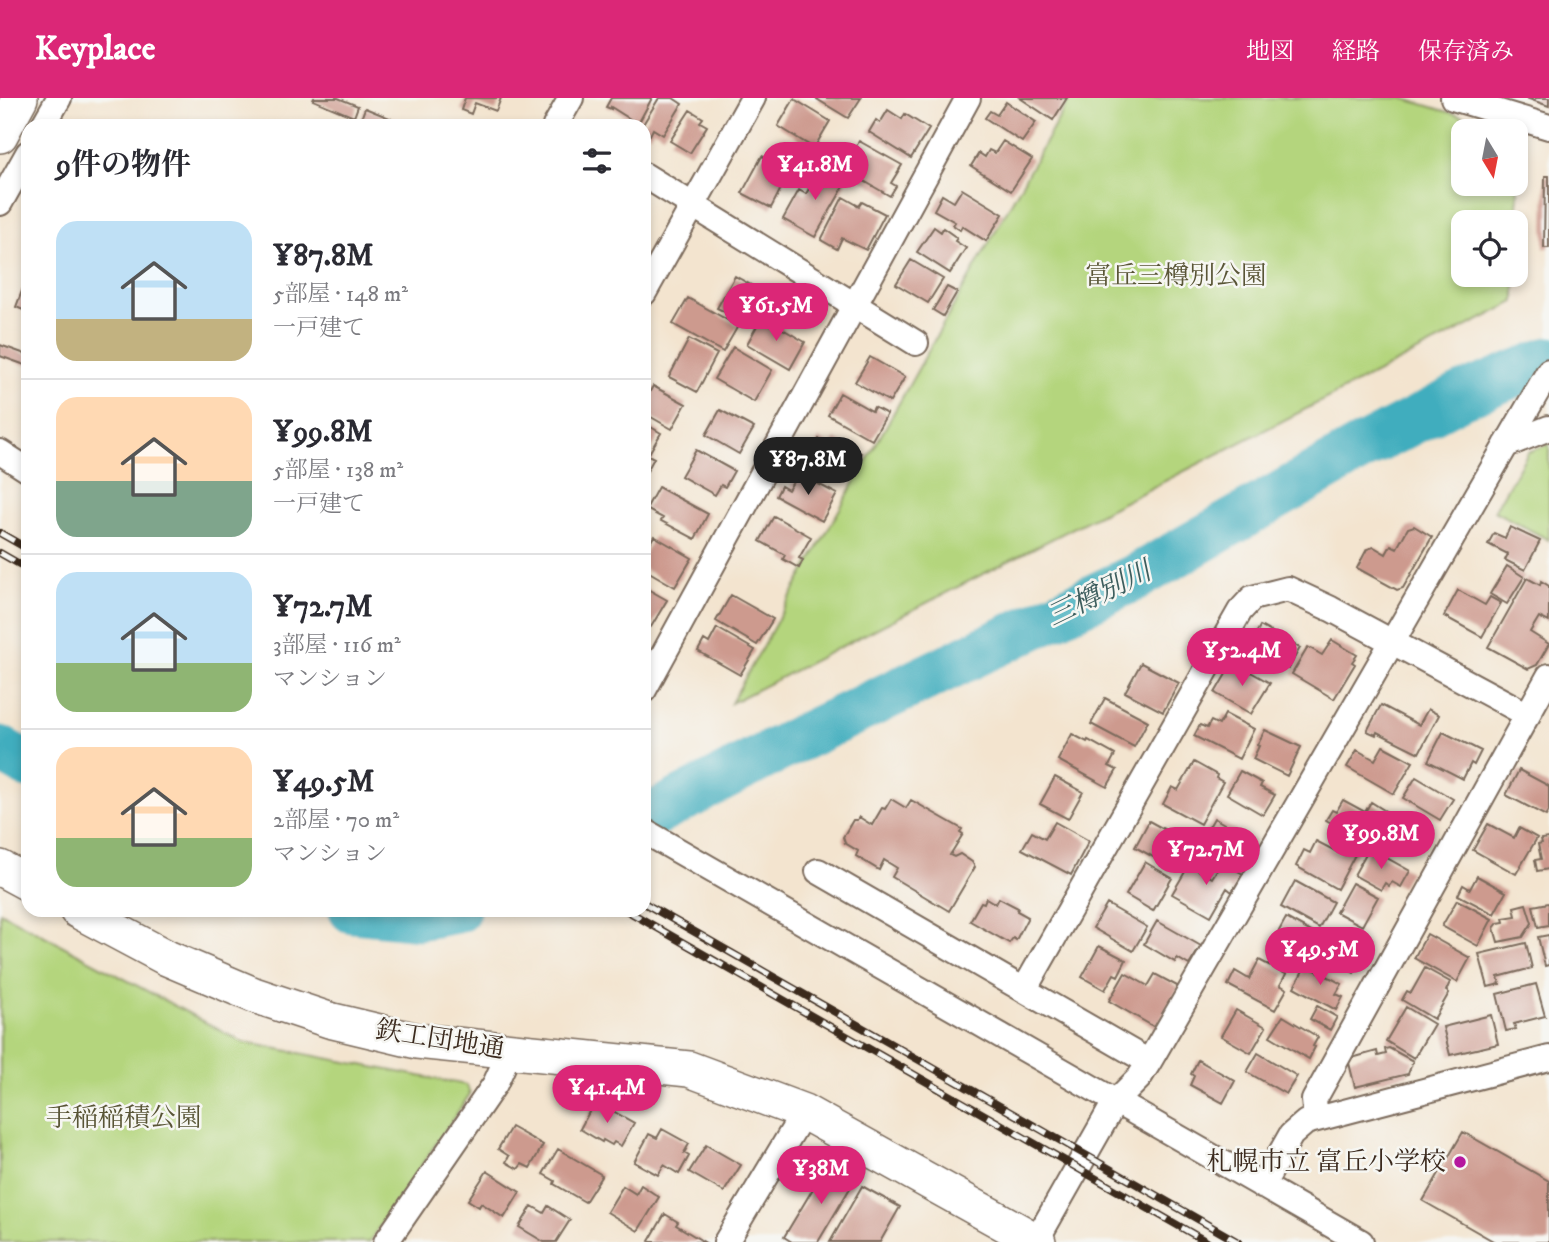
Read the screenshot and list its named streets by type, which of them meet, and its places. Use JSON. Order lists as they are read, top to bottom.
{
  "streets": {
    "street": ["鉄工団地通"]
  },
  "water": ["三樽別川"],
  "parks": ["富丘三樽別公園", "手稲稲積公園"],
  "places": ["札幌市立 富丘小学校"],
  "north": "bottom",
  "page": {
    "header": "Keyplace",
    "nav": ["地図", "経路", "保存済み"],
    "heading": "9件の物件",
    "price": [
      "¥41.8M",
      "¥61.5M",
      "¥87.8M",
      "¥52.4M",
      "¥99.8M",
      "¥72.7M",
      "¥49.5M",
      "¥41.4M",
      "¥38M"
    ],
    "list": [
      {
        "name": "¥87.8M",
        "note": "5部屋 · 148 m² · 一戸建て"
      },
      {
        "name": "¥99.8M",
        "note": "5部屋 · 138 m² · 一戸建て"
      },
      {
        "name": "¥72.7M",
        "note": "3部屋 · 116 m² · マンション"
      },
      {
        "name": "¥49.5M",
        "note": "2部屋 · 70 m² · マンション"
      }
    ]
  }
}
